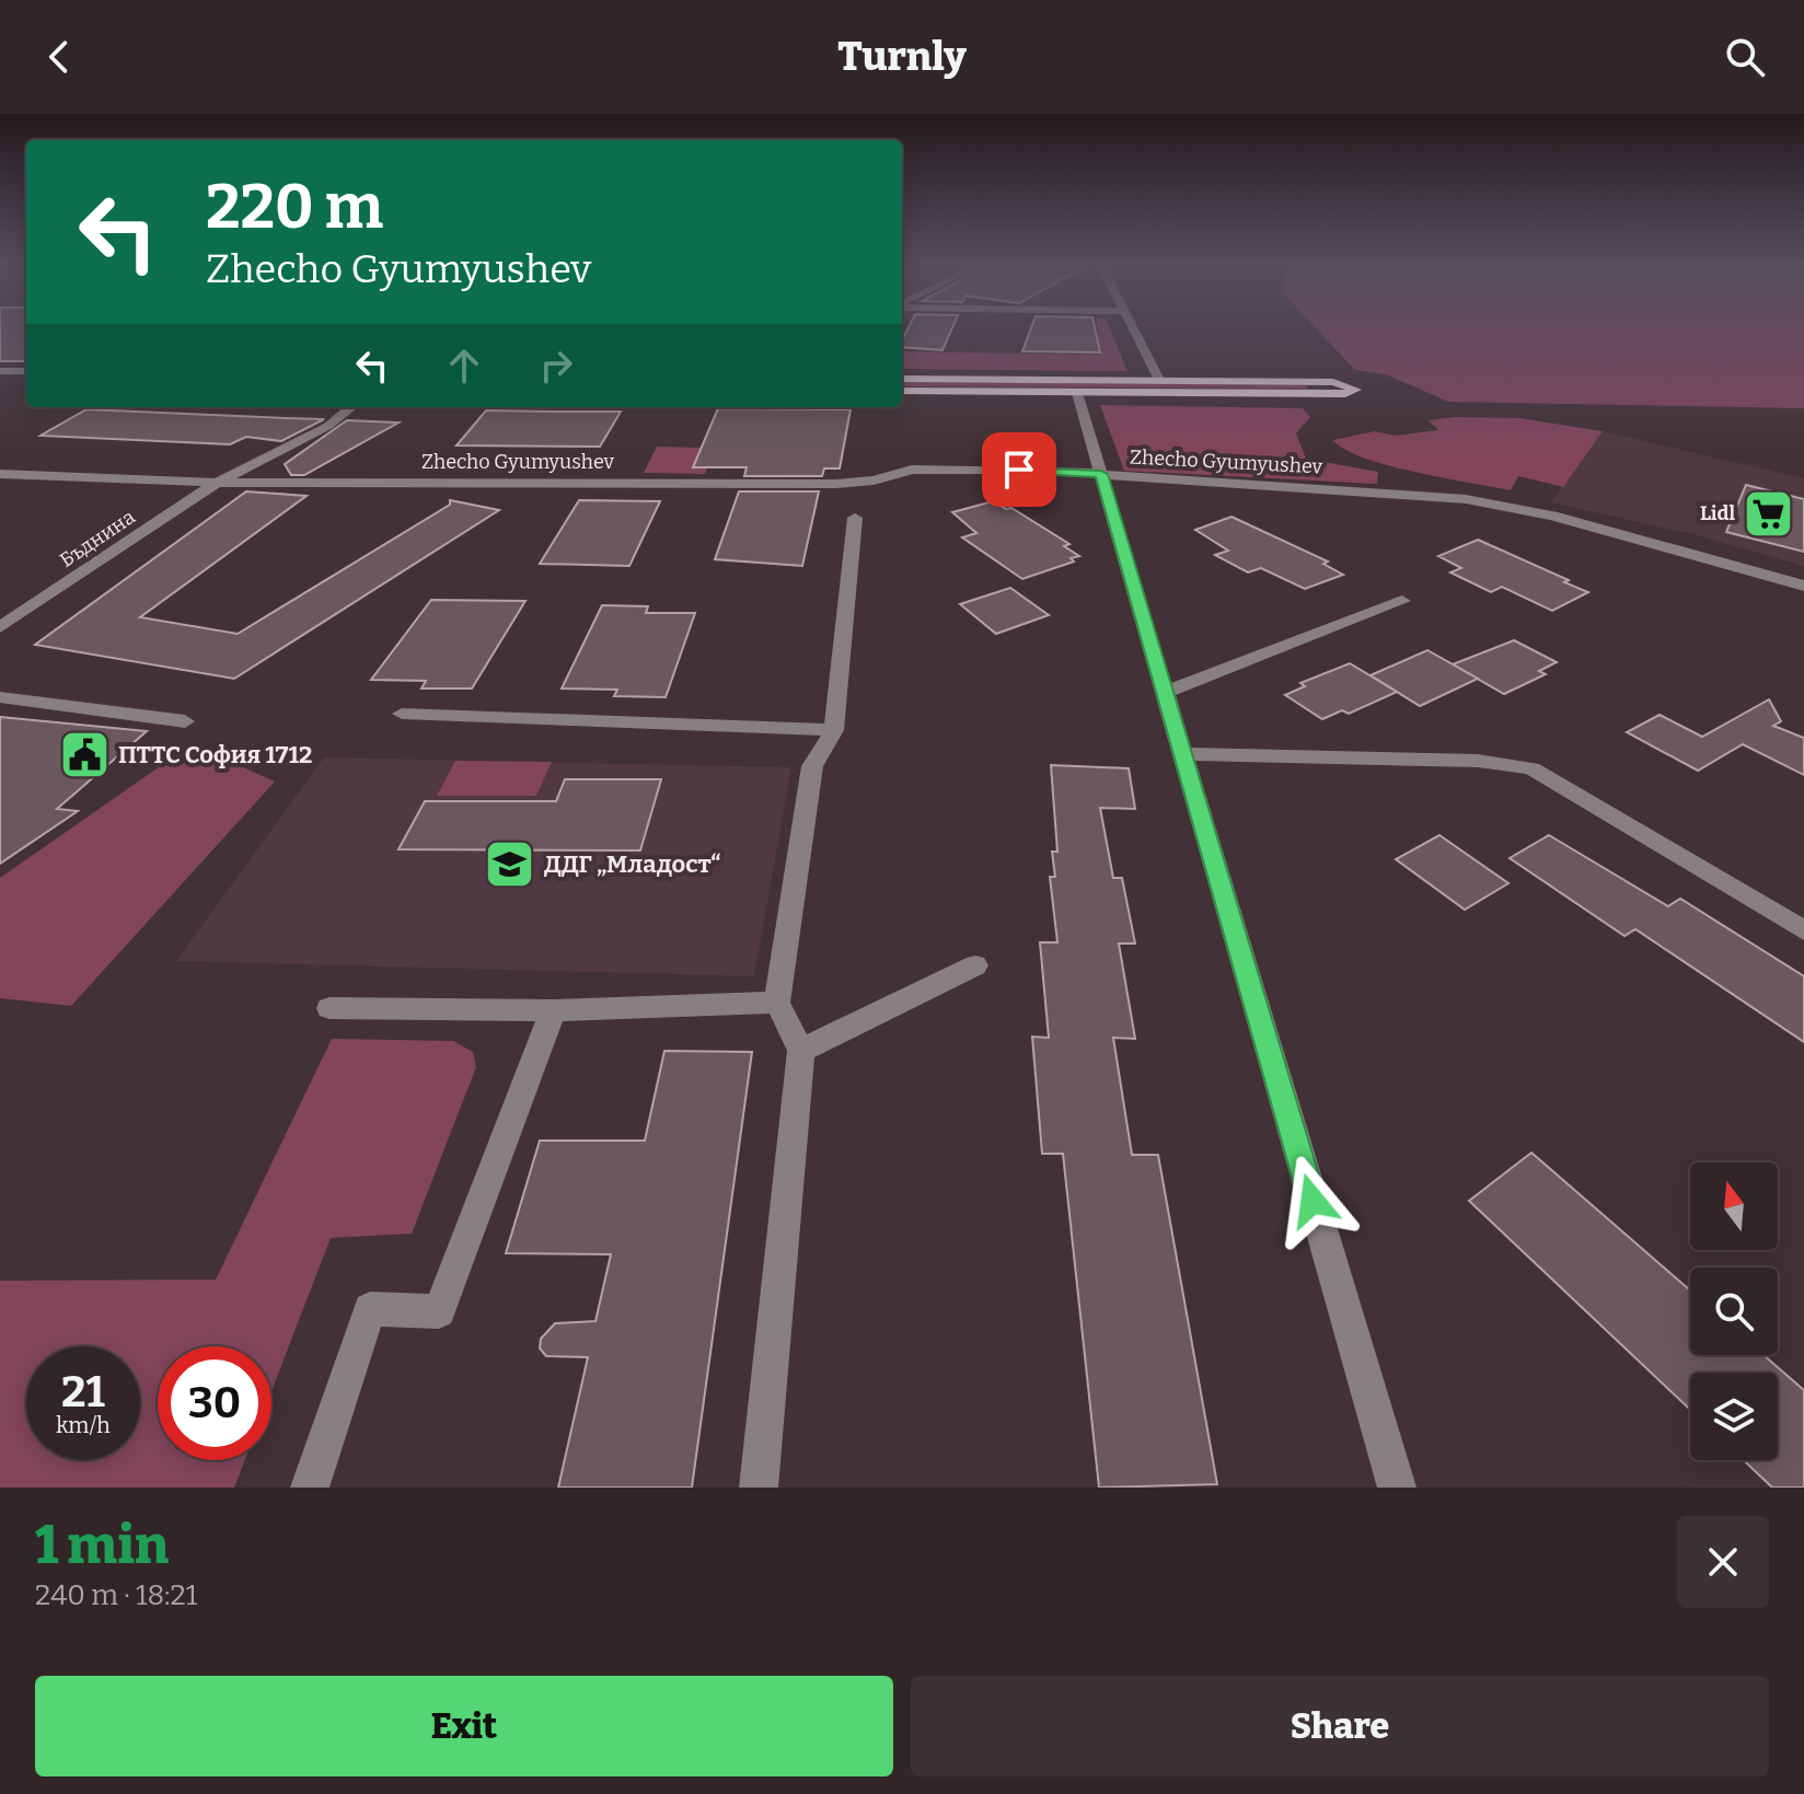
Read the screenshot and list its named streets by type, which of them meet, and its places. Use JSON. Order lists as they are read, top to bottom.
{
  "streets": {
    "street": ["Zhecho Gyumyushev", "Бъднина"]
  },
  "crossings": [
    ["Zhecho Gyumyushev", "Бъднина"]
  ],
  "places": {
    "supermarket": ["Lidl"],
    "public building": ["ПТТС София 1712"],
    "school or university": ["ДДГ „Младост“"]
  },
  "north": "top",
  "page": {
    "header": "Turnly",
    "turn": ["220 m", "Zhecho Gyumyushev"],
    "speed": "21 km/h",
    "limit": "30",
    "heading": ["1 min", "240 m · 18:21"],
    "buttons": ["Exit", "Share"]
  }
}
